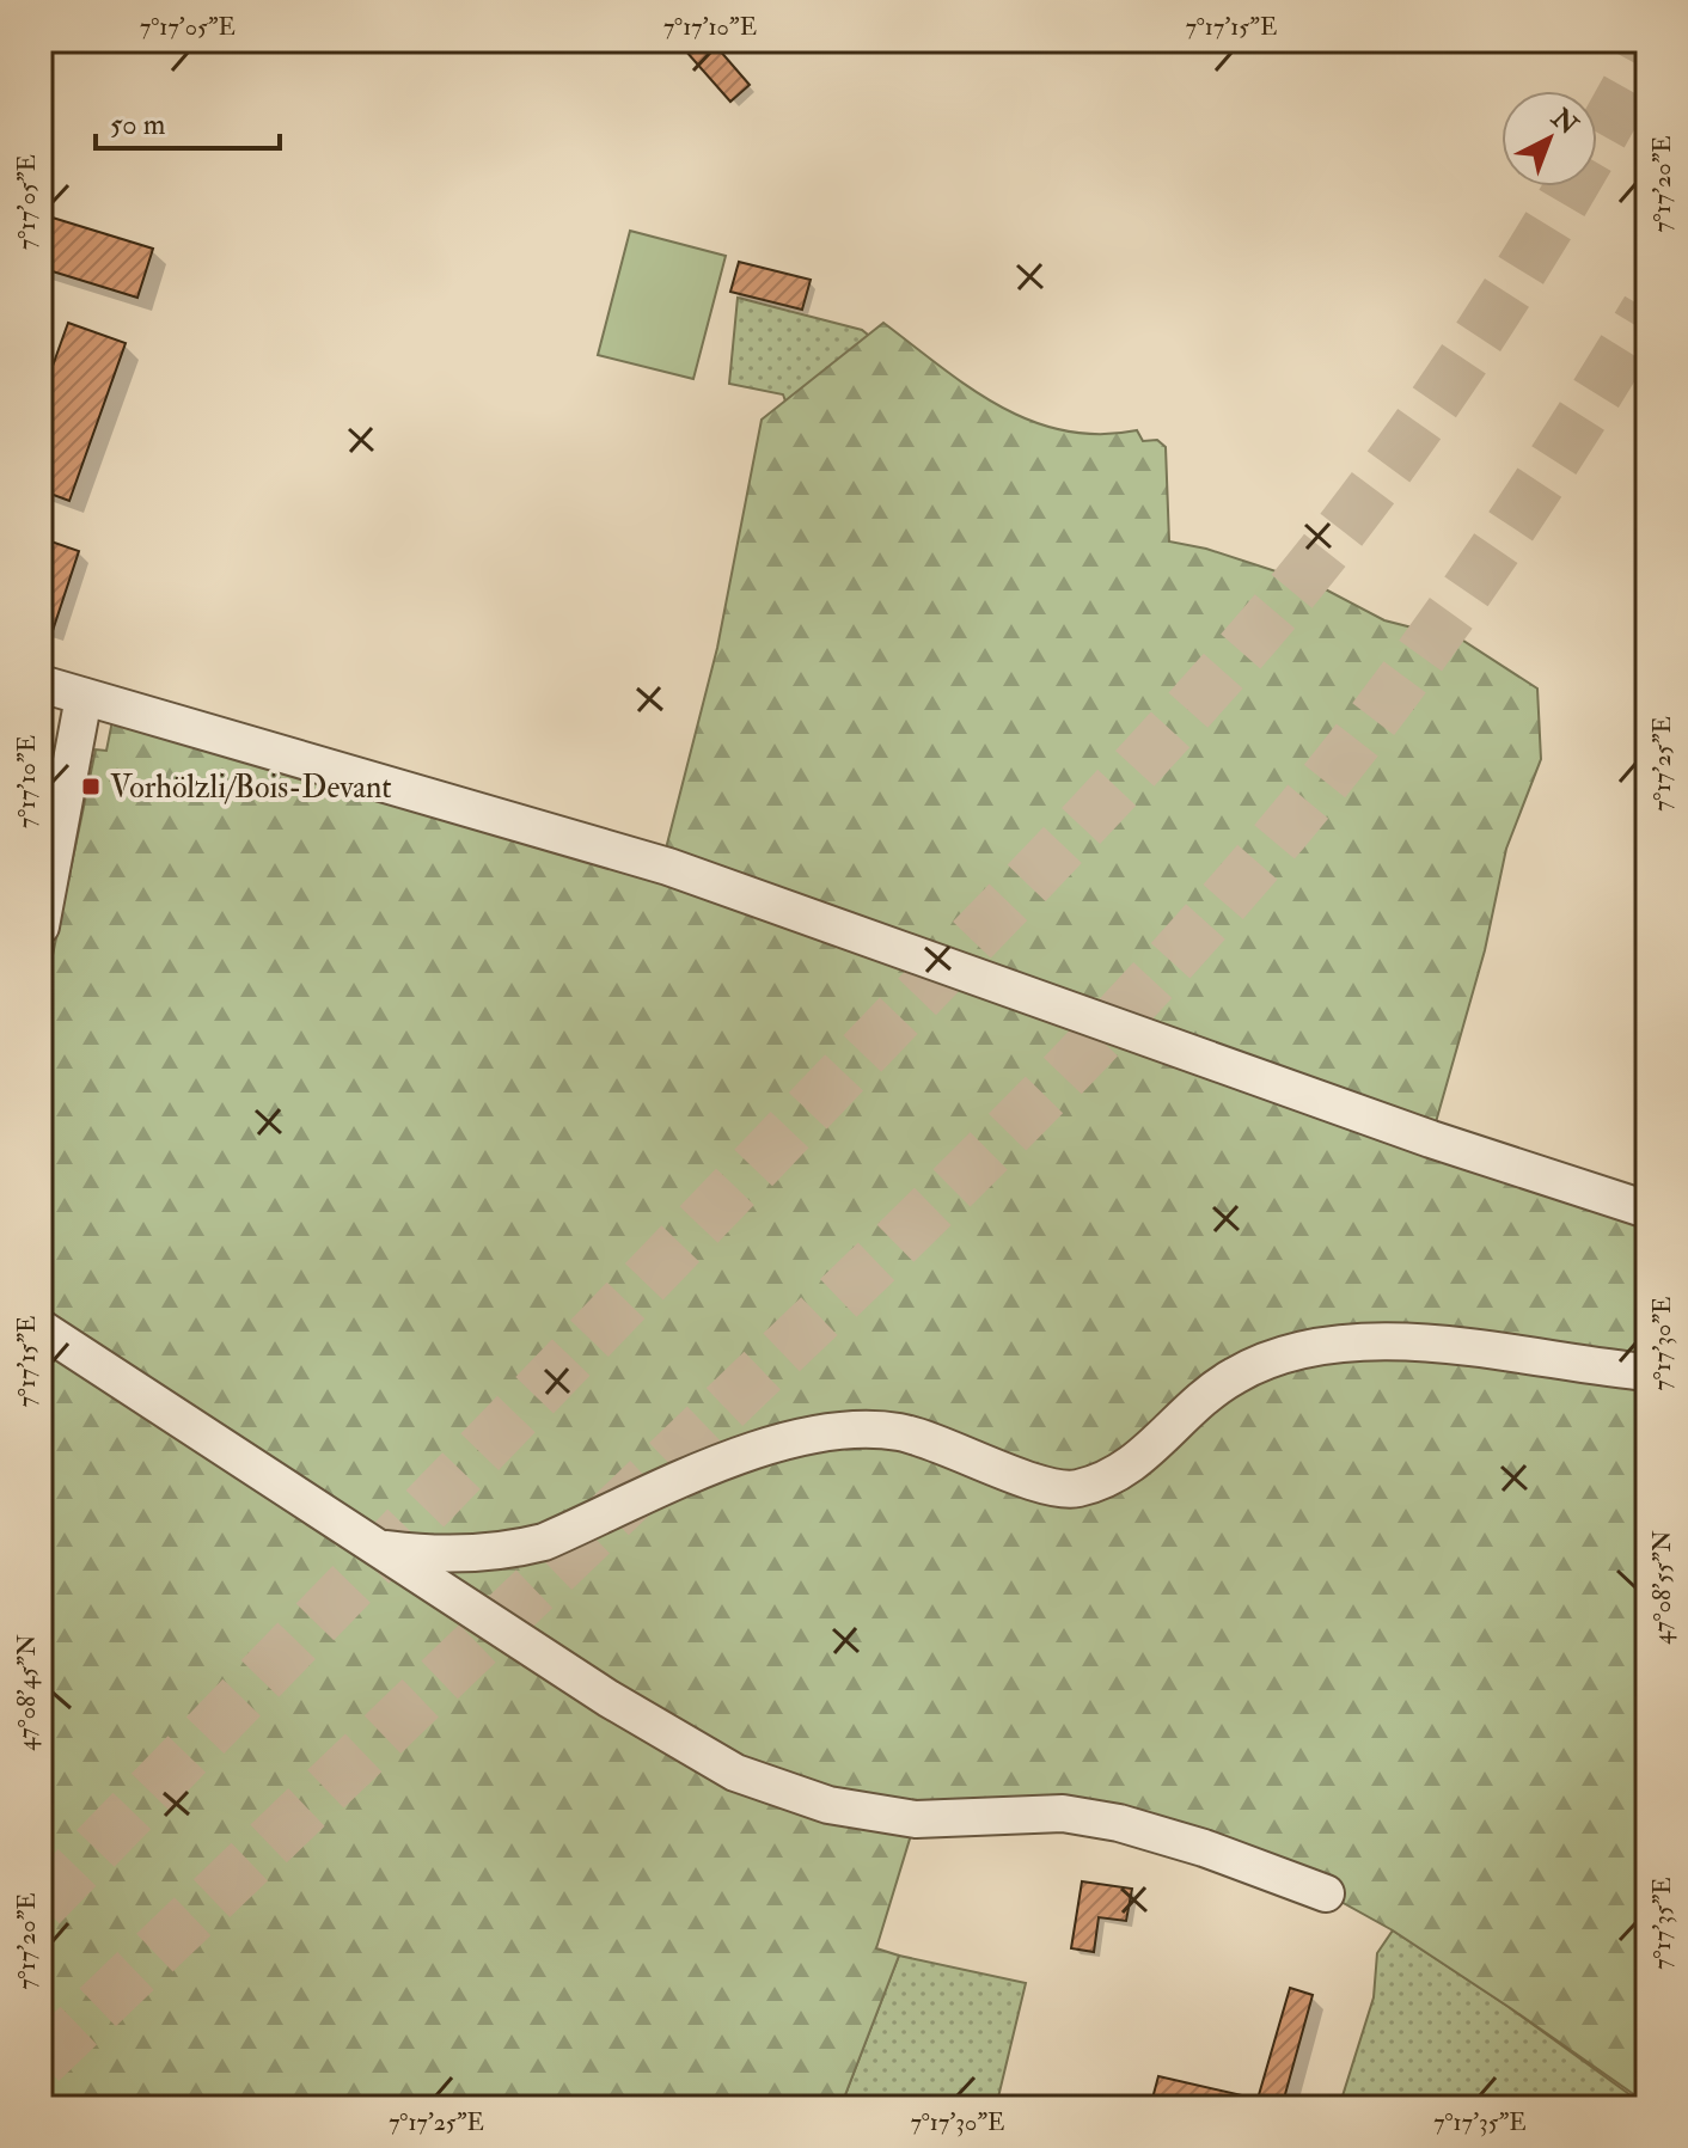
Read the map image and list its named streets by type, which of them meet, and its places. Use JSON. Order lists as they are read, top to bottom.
{
  "places": {
    "transit": ["Vorhölzli/Bois-Devant"]
  },
  "scale_bar": "50 m",
  "north": "top right",
  "coordinates": [
    "7°17'05\"E",
    "7°17'10\"E",
    "7°17'15\"E",
    "7°17'20\"E",
    "7°17'25\"E",
    "7°17'30\"E",
    "47°08'55\"N",
    "47°08'45\"N",
    "7°17'35\"E"
  ]
}
